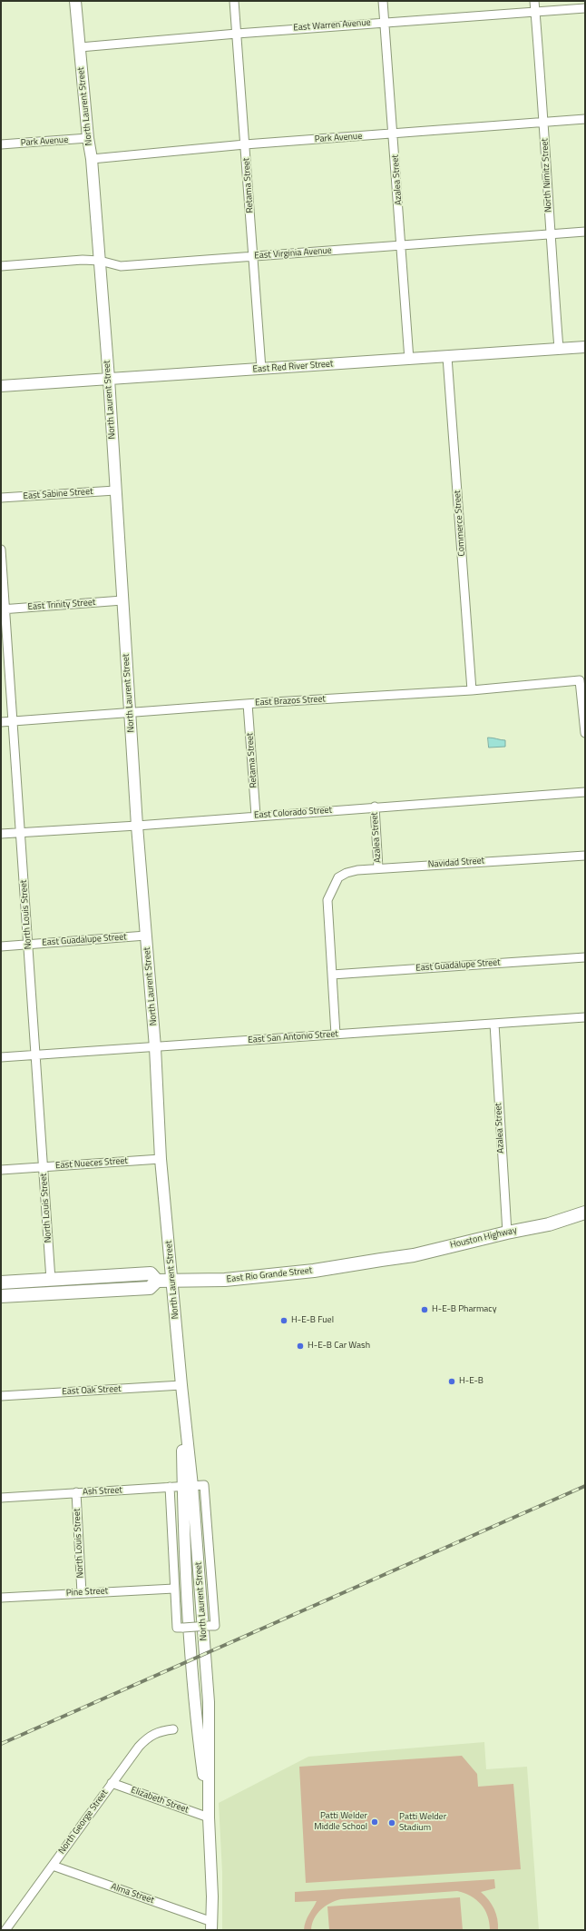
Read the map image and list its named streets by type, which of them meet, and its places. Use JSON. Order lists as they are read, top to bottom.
{
  "streets": {
    "main road": [
      "North Laurent Street",
      "East Red River Street",
      "Houston Highway",
      "East Rio Grande Street"
    ],
    "street": [
      "East Warren Avenue",
      "Park Avenue",
      "North Nimitz Street",
      "Azalea Street",
      "Retama Street",
      "East Virginia Avenue",
      "East Sabine Street",
      "Commerce Street",
      "East Trinity Street",
      "East Brazos Street",
      "East Colorado Street",
      "Navidad Street",
      "North Louis Street",
      "East Guadalupe Street",
      "East San Antonio Street",
      "East Nueces Street",
      "East Oak Street",
      "Ash Street",
      "Pine Street",
      "Elizabeth Street",
      "North George Street",
      "Alma Street"
    ]
  },
  "crossings": [
    ["East Warren Avenue", "North Laurent Street"],
    ["East Warren Avenue", "North Nimitz Street"],
    ["East Warren Avenue", "Azalea Street"],
    ["East Warren Avenue", "Retama Street"],
    ["North Laurent Street", "Park Avenue"],
    ["North Laurent Street", "East Virginia Avenue"],
    ["North Laurent Street", "East Red River Street"],
    ["North Laurent Street", "East Sabine Street"],
    ["North Laurent Street", "East Trinity Street"],
    ["North Laurent Street", "East Brazos Street"],
    ["North Laurent Street", "East Colorado Street"],
    ["North Laurent Street", "East Guadalupe Street"],
    ["North Laurent Street", "East San Antonio Street"],
    ["North Laurent Street", "East Nueces Street"],
    ["North Laurent Street", "East Rio Grande Street"],
    ["North Laurent Street", "East Oak Street"],
    ["North Laurent Street", "Ash Street"],
    ["North Laurent Street", "Elizabeth Street"],
    ["North Laurent Street", "Alma Street"],
    ["Park Avenue", "North Nimitz Street"],
    ["Park Avenue", "Azalea Street"],
    ["Park Avenue", "Retama Street"],
    ["North Nimitz Street", "East Virginia Avenue"],
    ["North Nimitz Street", "East Red River Street"],
    ["Azalea Street", "East Virginia Avenue"],
    ["Azalea Street", "East Red River Street"],
    ["Azalea Street", "East Colorado Street"],
    ["Azalea Street", "Navidad Street"],
    ["Azalea Street", "East San Antonio Street"],
    ["Azalea Street", "Houston Highway"],
    ["Retama Street", "East Virginia Avenue"],
    ["Retama Street", "East Red River Street"],
    ["Retama Street", "East Brazos Street"],
    ["Retama Street", "East Colorado Street"],
    ["East Red River Street", "Commerce Street"],
    ["Commerce Street", "East Brazos Street"],
    ["East Trinity Street", "North Louis Street"],
    ["East Brazos Street", "North Louis Street"],
    ["East Colorado Street", "North Louis Street"],
    ["Navidad Street", "East Guadalupe Street"],
    ["North Louis Street", "East Guadalupe Street"],
    ["North Louis Street", "East San Antonio Street"],
    ["North Louis Street", "East Nueces Street"],
    ["North Louis Street", "East Rio Grande Street"],
    ["North Louis Street", "Ash Street"],
    ["North Louis Street", "Pine Street"],
    ["Houston Highway", "East Rio Grande Street"],
    ["Ash Street", "Pine Street"],
    ["Elizabeth Street", "North George Street"],
    ["North George Street", "Alma Street"]
  ],
  "places": [
    "H-E-B Pharmacy",
    "H-E-B Fuel",
    "H-E-B Car Wash",
    "H-E-B",
    "Patti Welder Middle School",
    "Patti Welder Stadium"
  ]
}
